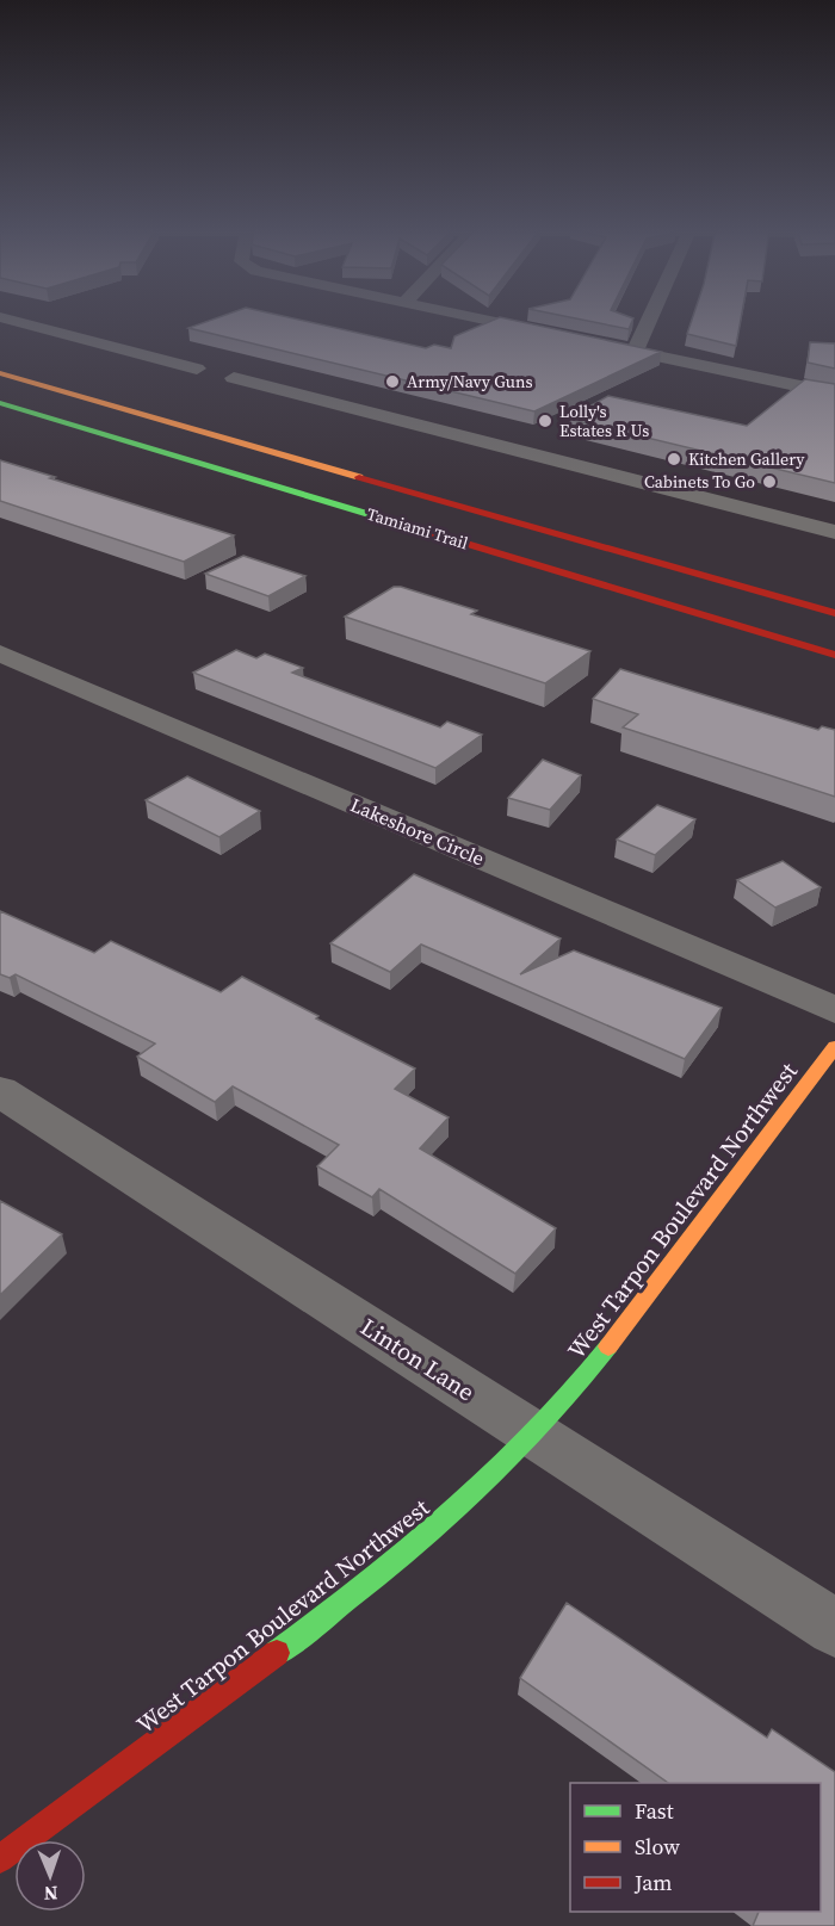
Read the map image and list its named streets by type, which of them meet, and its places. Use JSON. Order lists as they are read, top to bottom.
{
  "streets": {
    "main road": ["Tamiami Trail", "West Tarpon Boulevard Northwest"],
    "street": ["Lakeshore Circle", "Linton Lane"]
  },
  "crossings": [
    ["West Tarpon Boulevard Northwest", "Linton Lane"]
  ],
  "places": [
    "Army/Navy Guns",
    "Lolly's Estates R Us",
    "Kitchen Gallery",
    "Cabinets To Go"
  ],
  "legend": ["Fast", "Slow", "Jam"],
  "north": "bottom"
}
